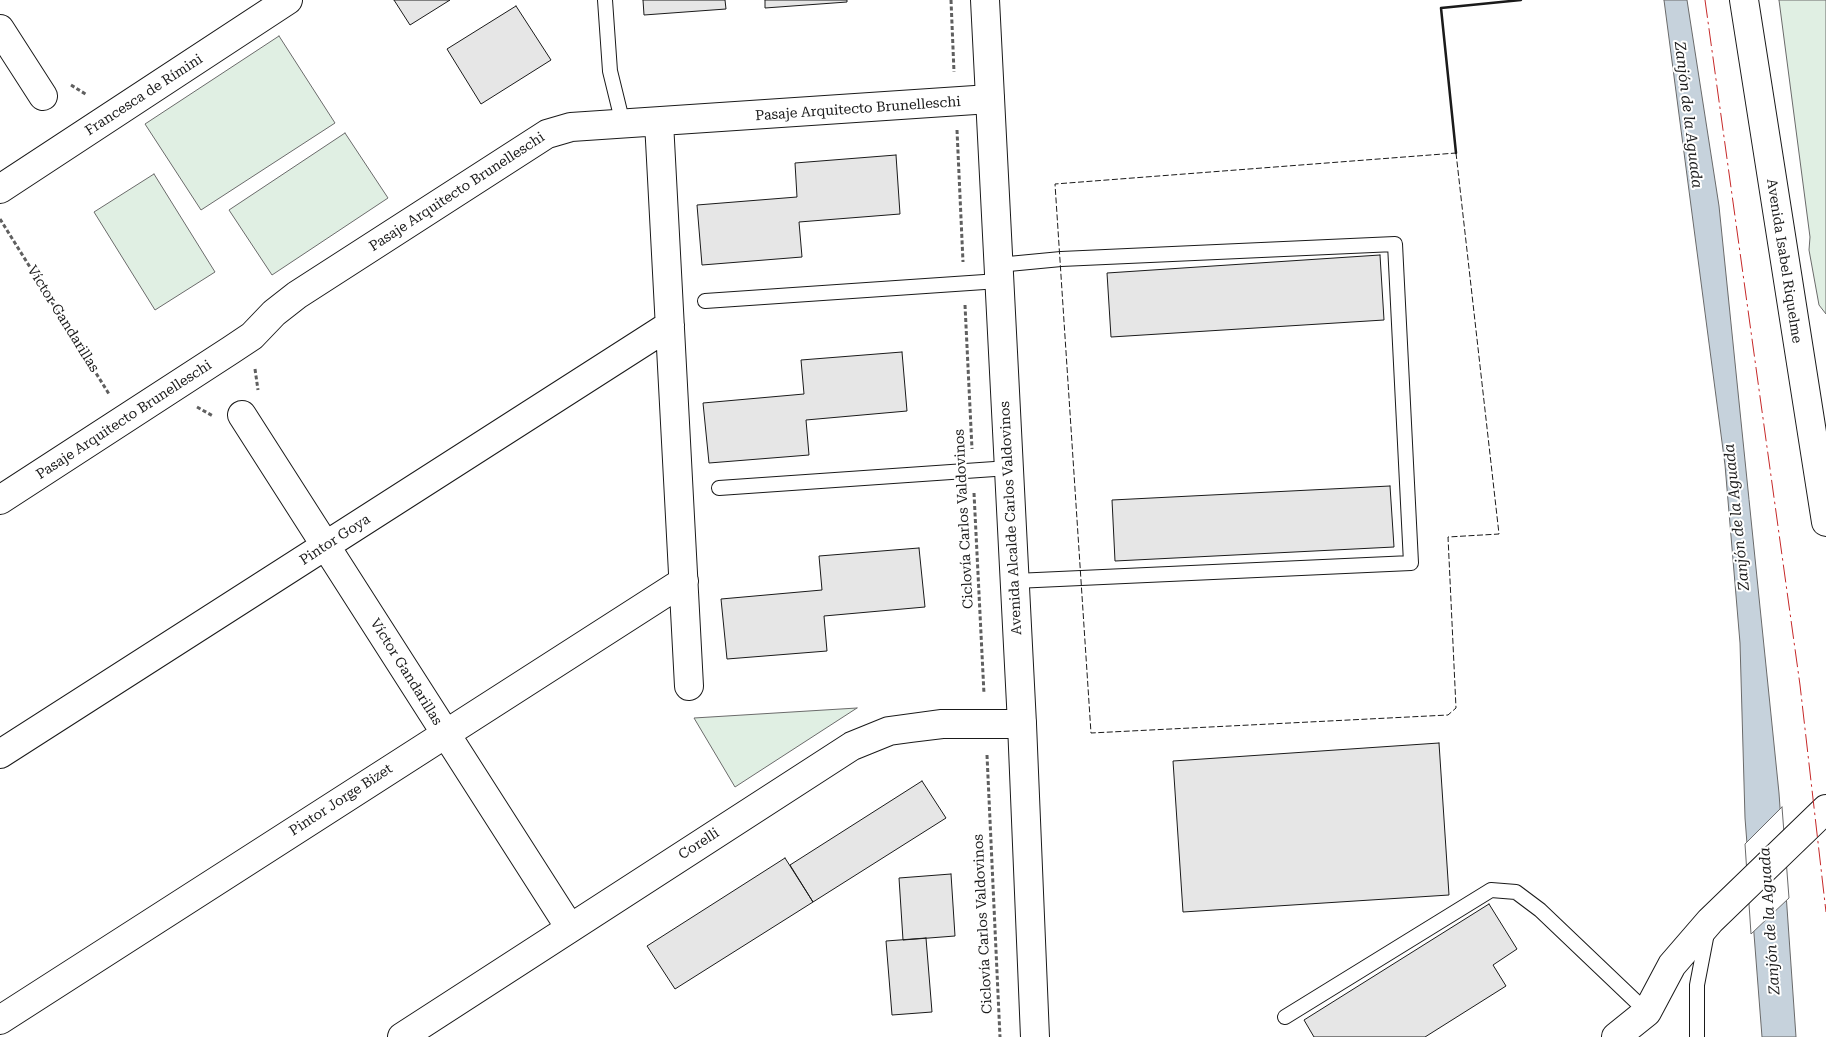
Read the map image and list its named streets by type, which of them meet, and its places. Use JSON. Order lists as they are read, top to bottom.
{
  "streets": {
    "street": [
      "Francesca de Rímini",
      "Pasaje Arquitecto Brunelleschi",
      "Avenida Isabel Riquelme",
      "Víctor Gandarillas",
      "Avenida Alcalde Carlos Valdovinos",
      "Pintor Goya",
      "Pintor Jorge Bizet",
      "Corelli"
    ],
    "path": ["Ciclovía Carlos Valdovinos"]
  },
  "crossings": [
    ["Pasaje Arquitecto Brunelleschi", "Víctor Gandarillas"],
    ["Pasaje Arquitecto Brunelleschi", "Avenida Alcalde Carlos Valdovinos"],
    ["Pasaje Arquitecto Brunelleschi", "Ciclovía Carlos Valdovinos"],
    ["Víctor Gandarillas", "Pintor Goya"],
    ["Víctor Gandarillas", "Pintor Jorge Bizet"],
    ["Víctor Gandarillas", "Corelli"],
    ["Avenida Alcalde Carlos Valdovinos", "Corelli"],
    ["Ciclovía Carlos Valdovinos", "Corelli"]
  ],
  "water": ["Zanjón de la Aguada"]
}
